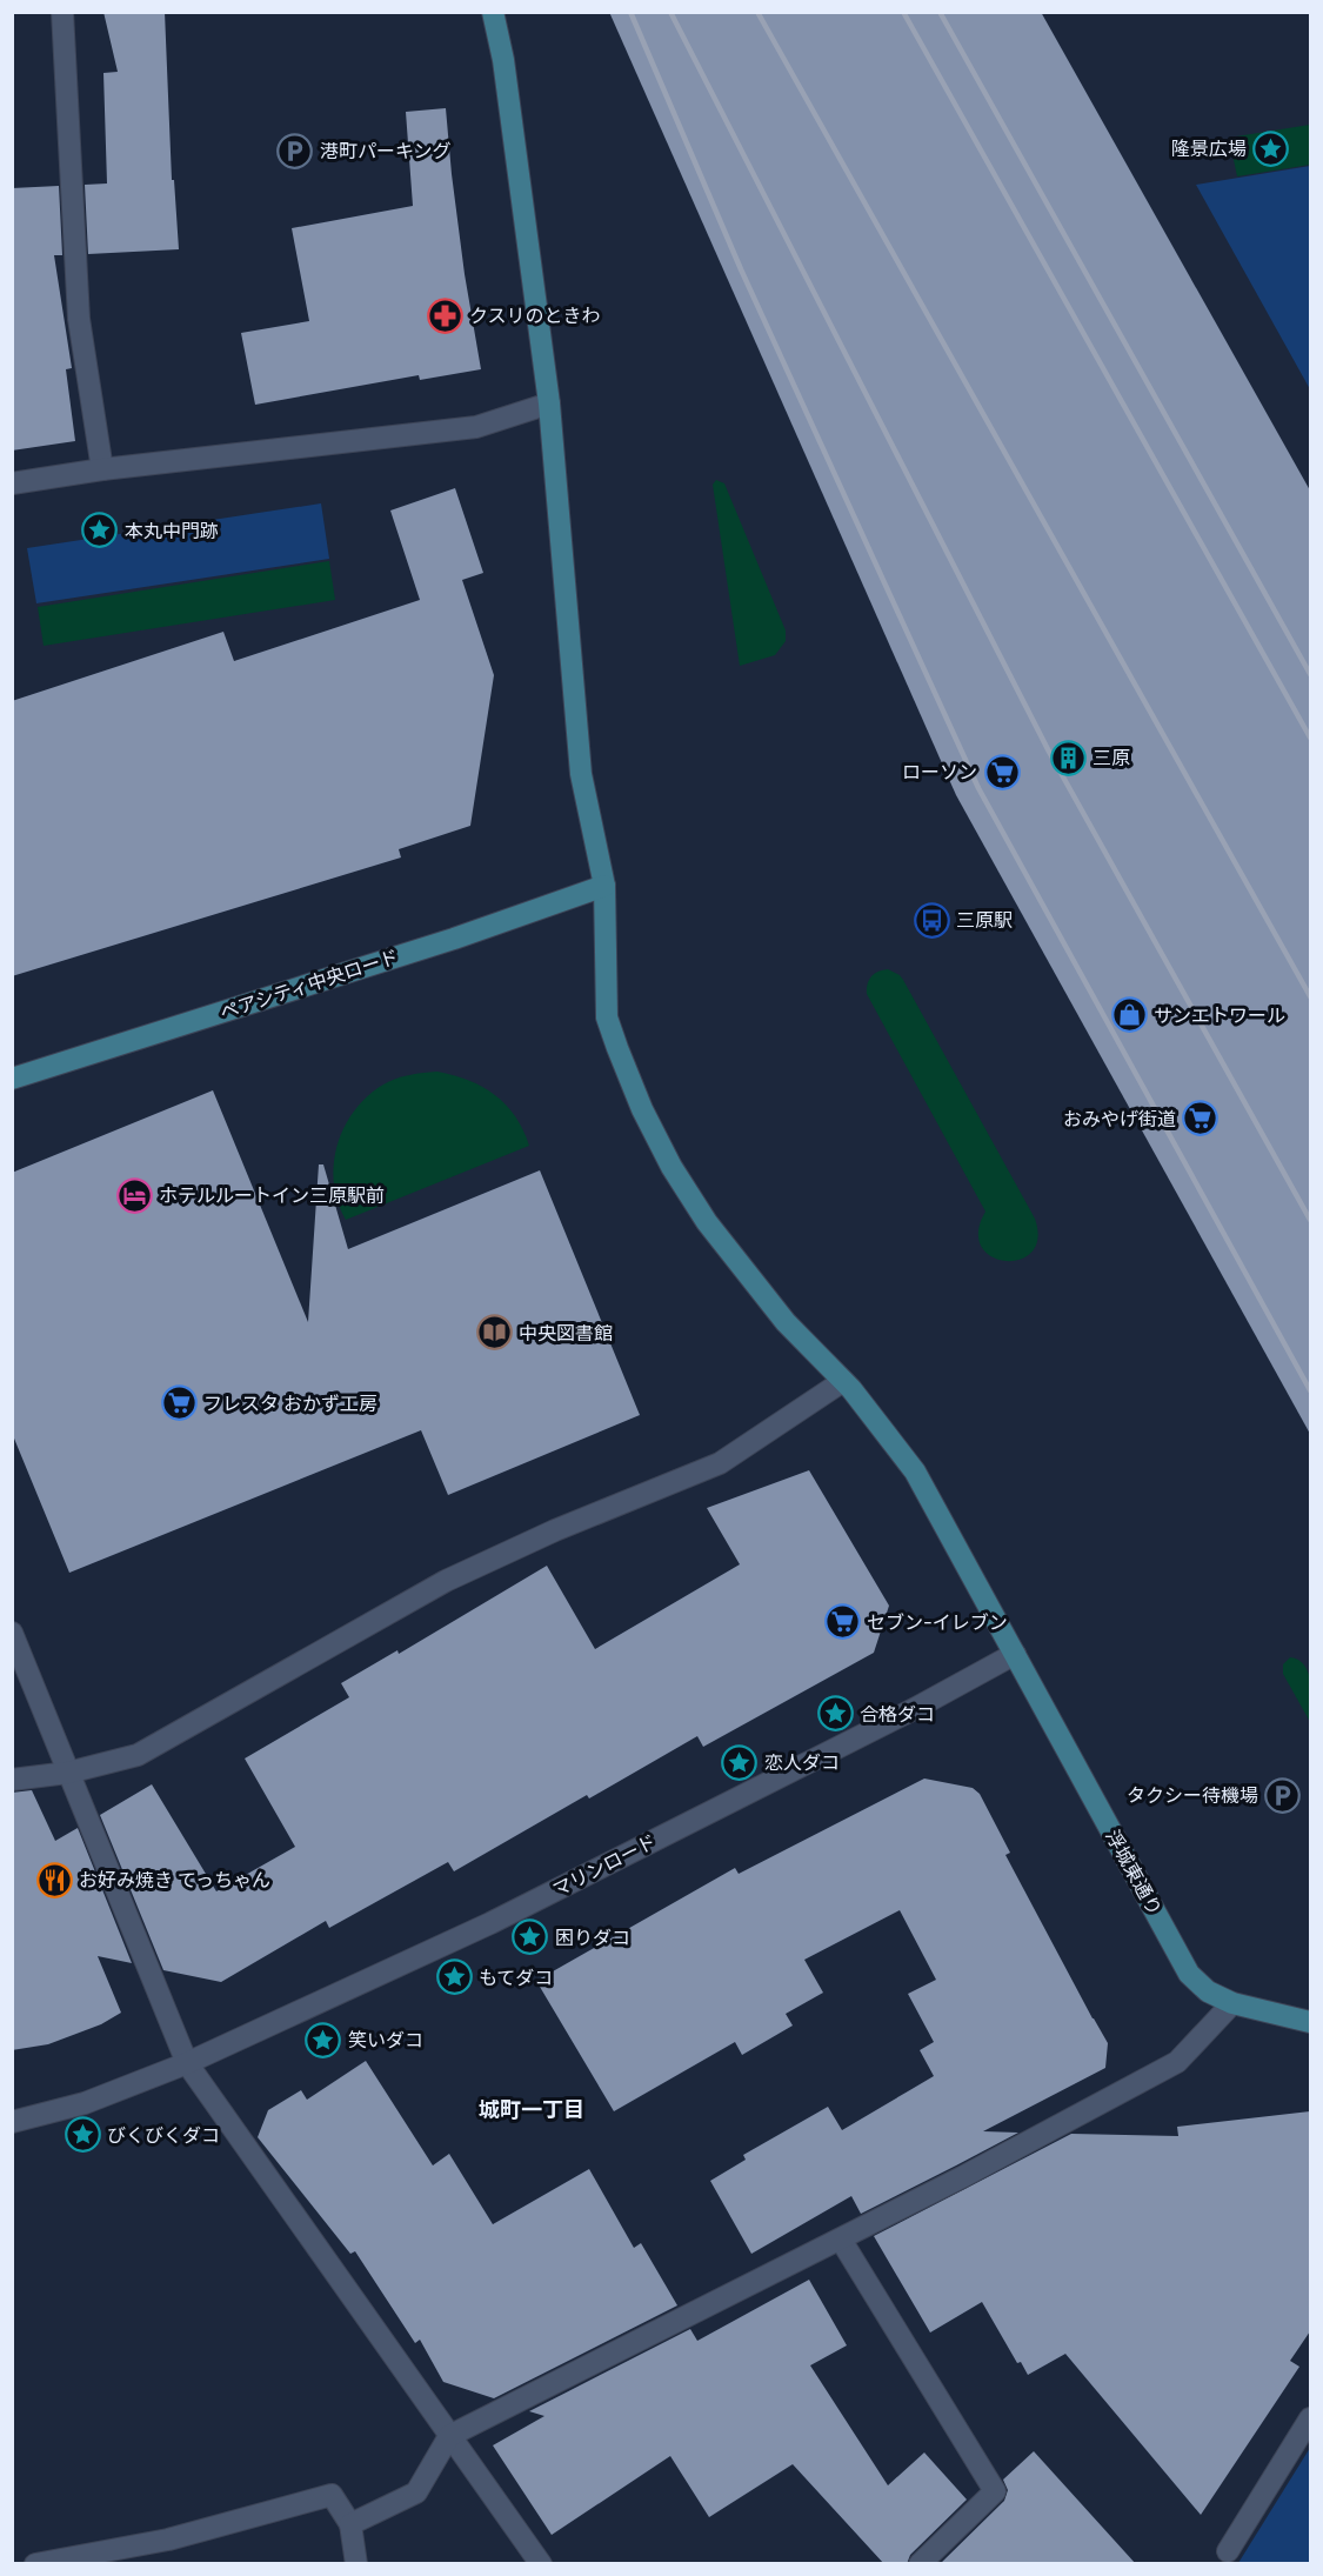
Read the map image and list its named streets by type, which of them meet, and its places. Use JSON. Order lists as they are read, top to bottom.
{
  "streets": {
    "street": ["ペアシティ中央ロード", "マリンロード", "浮城東通り"]
  },
  "crossings": [
    ["ペアシティ中央ロード", "浮城東通り"],
    ["マリンロード", "浮城東通り"]
  ],
  "districts": ["城町一丁目"],
  "places": {
    "place": [
      "隆景広場",
      "本丸中門跡",
      "合格ダコ",
      "恋人ダコ",
      "困りダコ",
      "もてダコ",
      "笑いダコ",
      "びくびくダコ"
    ],
    "parking": ["港町パーキング", "タクシー待機場"],
    "pharmacy": ["クスリのときわ"],
    "building": ["三原"],
    "supermarket": [
      "ローソン",
      "おみやげ街道",
      "フレスタ おかず工房",
      "セブン-イレブン"
    ],
    "bus stop": ["三原駅"],
    "shop": ["サンエトワール"],
    "hotel": ["ホテルルートイン三原駅前"],
    "library": ["中央図書館"],
    "restaurant": ["お好み焼き てっちゃん"]
  }
}
